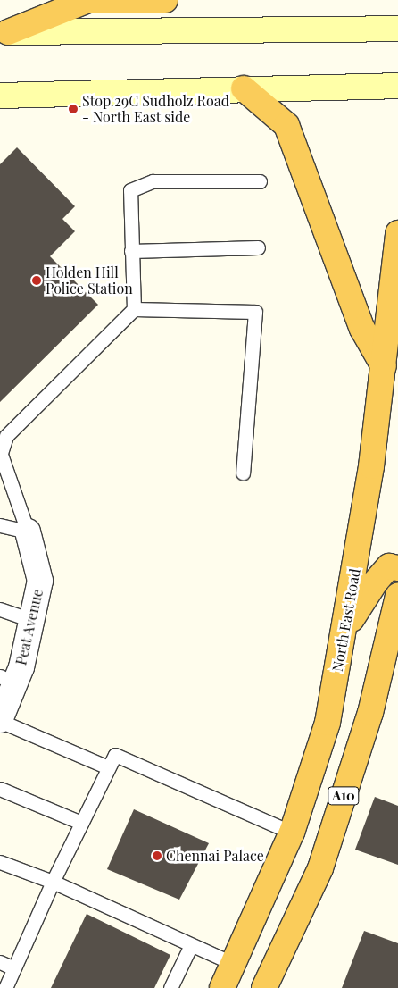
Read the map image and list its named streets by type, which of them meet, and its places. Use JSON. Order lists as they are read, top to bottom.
{
  "streets": {
    "highway": ["North East Road", "A10"],
    "street": ["Peat Avenue"]
  },
  "places": ["Stop 29C Sudholz Road - North East side", "Holden Hill Police Station", "Chennai Palace"]
}
